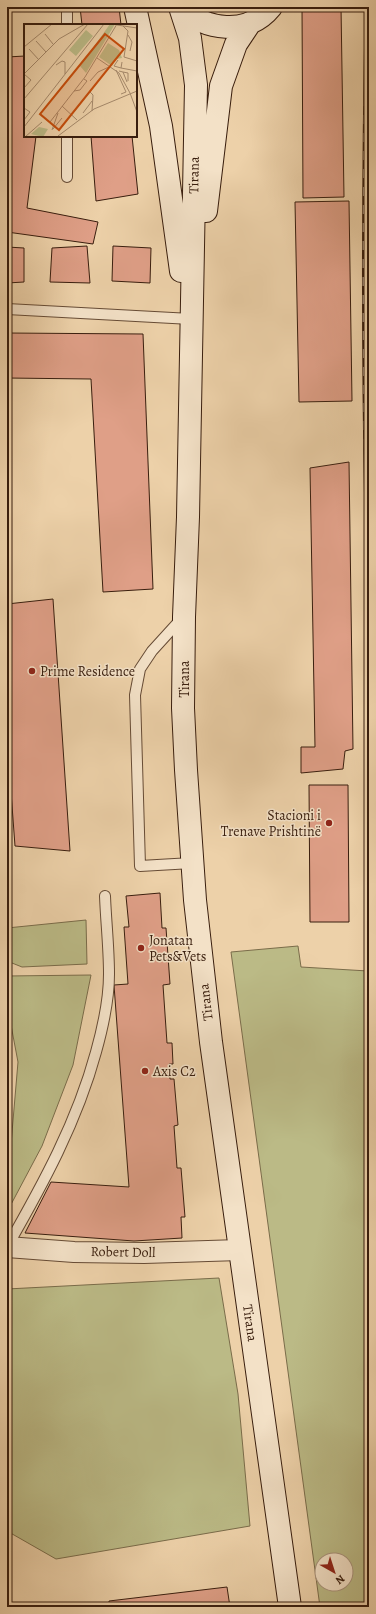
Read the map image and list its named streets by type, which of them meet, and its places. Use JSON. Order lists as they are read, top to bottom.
{
  "streets": {
    "main road": ["Tirana"],
    "street": ["Robert Doll"]
  },
  "crossings": [
    ["Tirana", "Robert Doll"]
  ],
  "places": [
    "Prime Residence",
    "Stacioni i Trenave Prishtinë",
    "Jonatan Pets&Vets",
    "Axis C2"
  ],
  "north": "bottom right"
}
